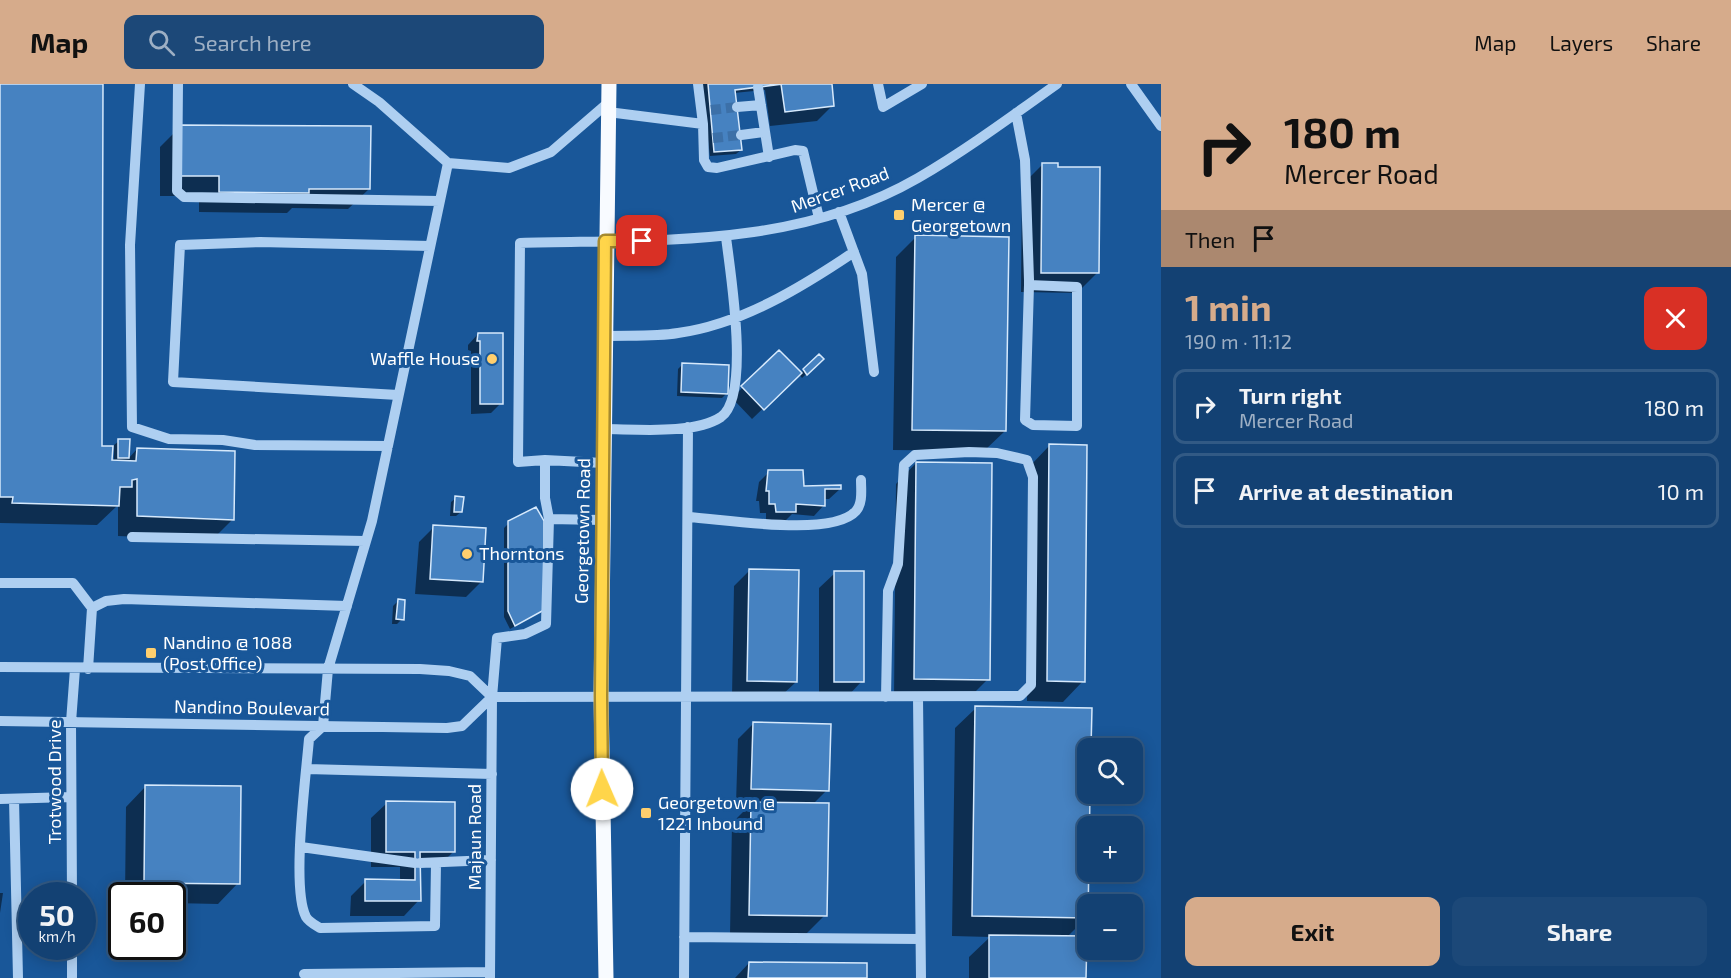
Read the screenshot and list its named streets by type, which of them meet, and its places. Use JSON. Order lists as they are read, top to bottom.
{
  "streets": {
    "main road": ["Georgetown Road"],
    "street": [
      "Mercer Road",
      "Nandino Boulevard",
      "Trotwood Drive",
      "Majaun Road"
    ]
  },
  "crossings": [
    ["Mercer Road", "Georgetown Road"],
    ["Nandino Boulevard", "Trotwood Drive"],
    ["Nandino Boulevard", "Majaun Road"]
  ],
  "places": {
    "transit": ["Mercer @ Georgetown", "Nandino @ 1088 (Post Office)", "Georgetown @ 1221 Inbound"],
    "other": ["Waffle House", "Thorntons"]
  },
  "page": {
    "header": "Map",
    "search": "Search here",
    "nav": ["Map", "Layers", "Share"],
    "turn": ["180 m", "Mercer Road"],
    "then": "Then",
    "heading": ["1 min", "190 m · 11:12"],
    "list": [
      {
        "name": "Turn right",
        "note": "Mercer Road",
        "value": "180 m"
      },
      {
        "name": "Arrive at destination",
        "value": "10 m"
      }
    ],
    "map_buttons": ["+", "−"],
    "speed": "50 km/h",
    "limit": "60",
    "buttons": ["Exit", "Share"]
  }
}
